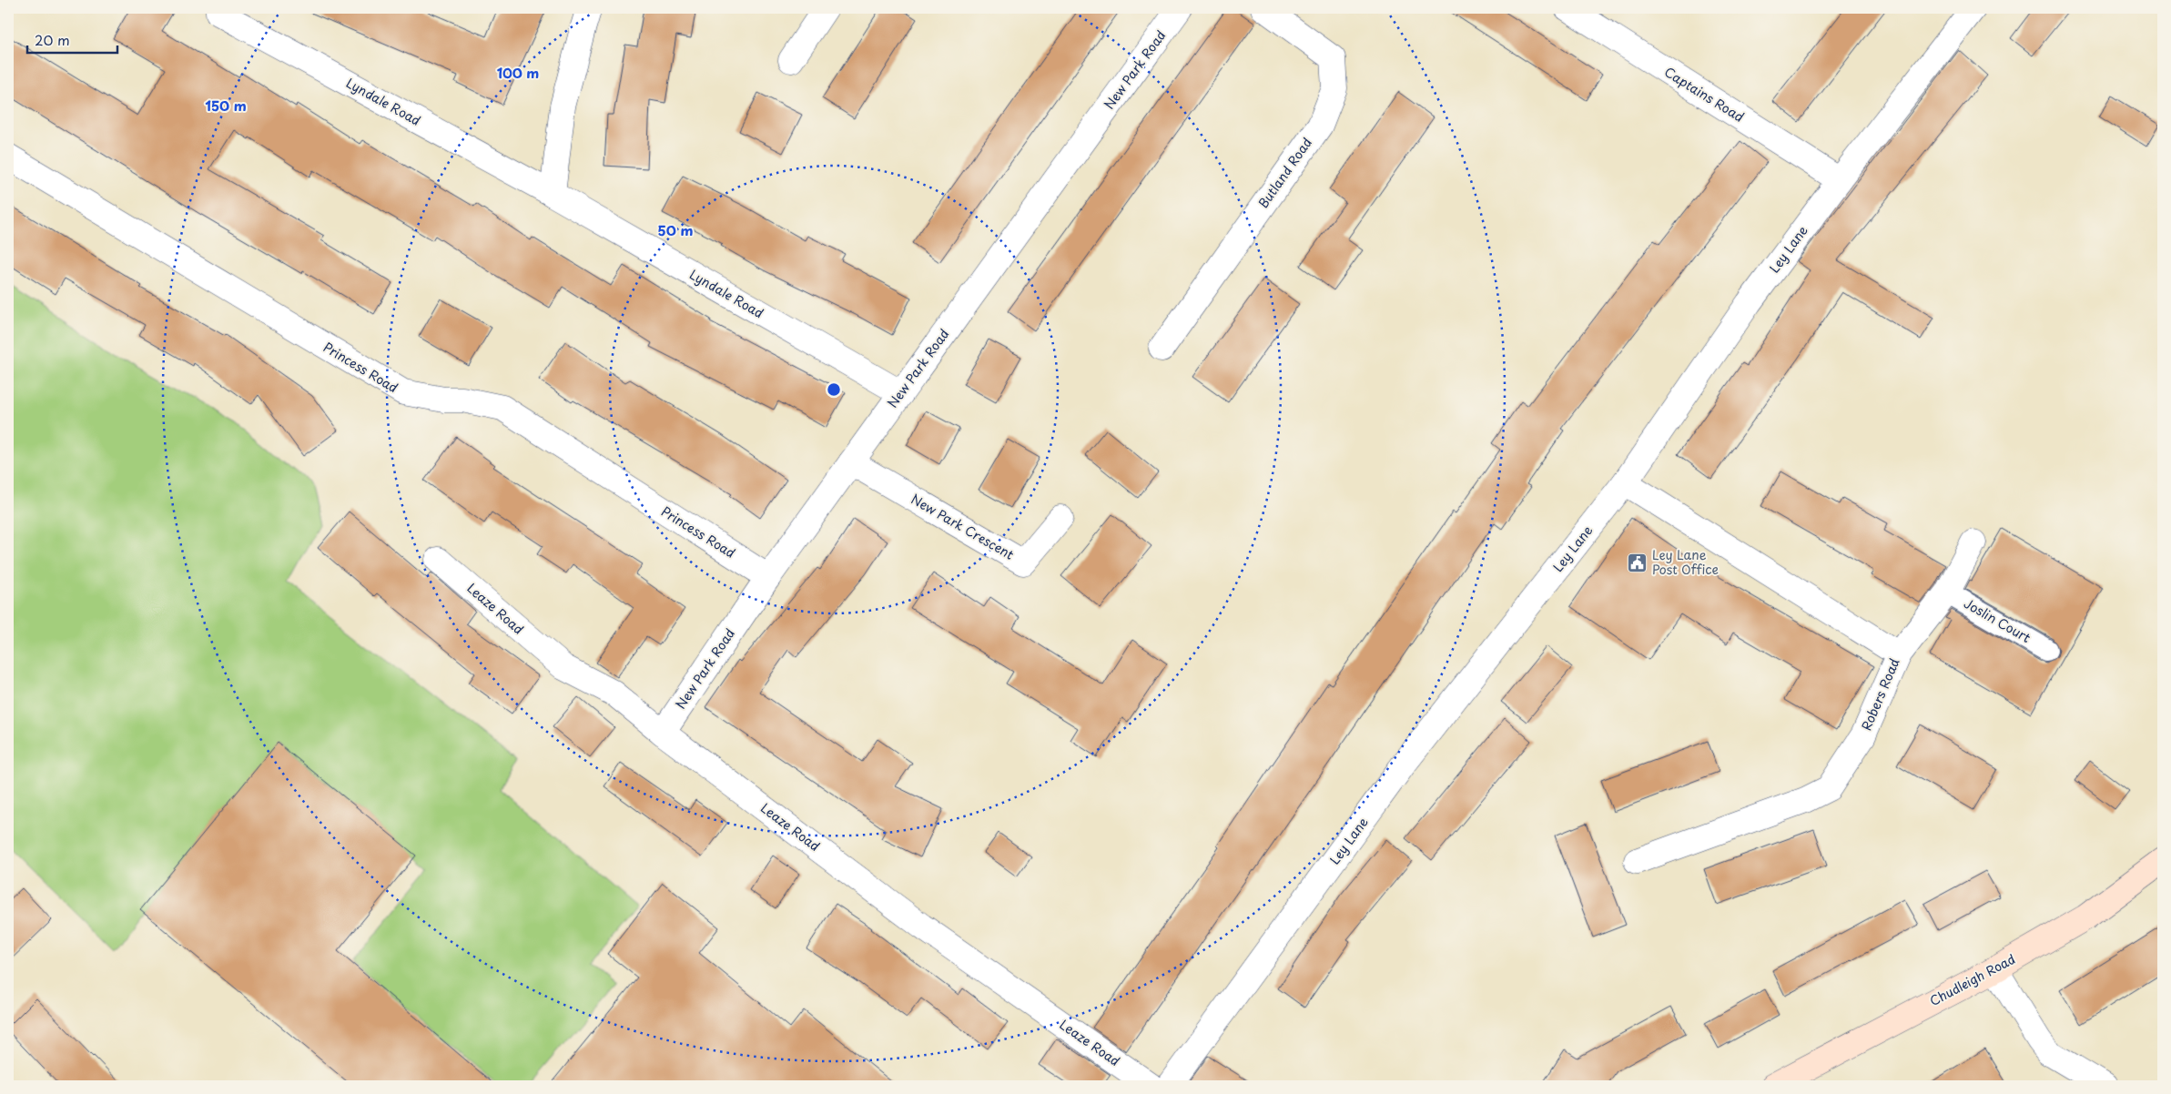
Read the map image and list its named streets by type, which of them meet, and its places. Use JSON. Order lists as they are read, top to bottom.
{
  "streets": {
    "main road": ["Chudleigh Road"],
    "street": [
      "New Park Road",
      "Captains Road",
      "Lyndale Road",
      "Butland Road",
      "Ley Lane",
      "Princess Road",
      "New Park Crescent",
      "Leaze Road",
      "Joslin Court",
      "Robers Road"
    ]
  },
  "crossings": [
    ["New Park Road", "Lyndale Road"],
    ["New Park Road", "Princess Road"],
    ["New Park Road", "New Park Crescent"],
    ["New Park Road", "Leaze Road"],
    ["Captains Road", "Ley Lane"],
    ["Ley Lane", "Leaze Road"],
    ["Ley Lane", "Robers Road"]
  ],
  "places": {
    "public building": ["Ley Lane Post Office"]
  },
  "scale_bar": "20 m",
  "rings": ["100 m", "150 m", "50 m"]
}
